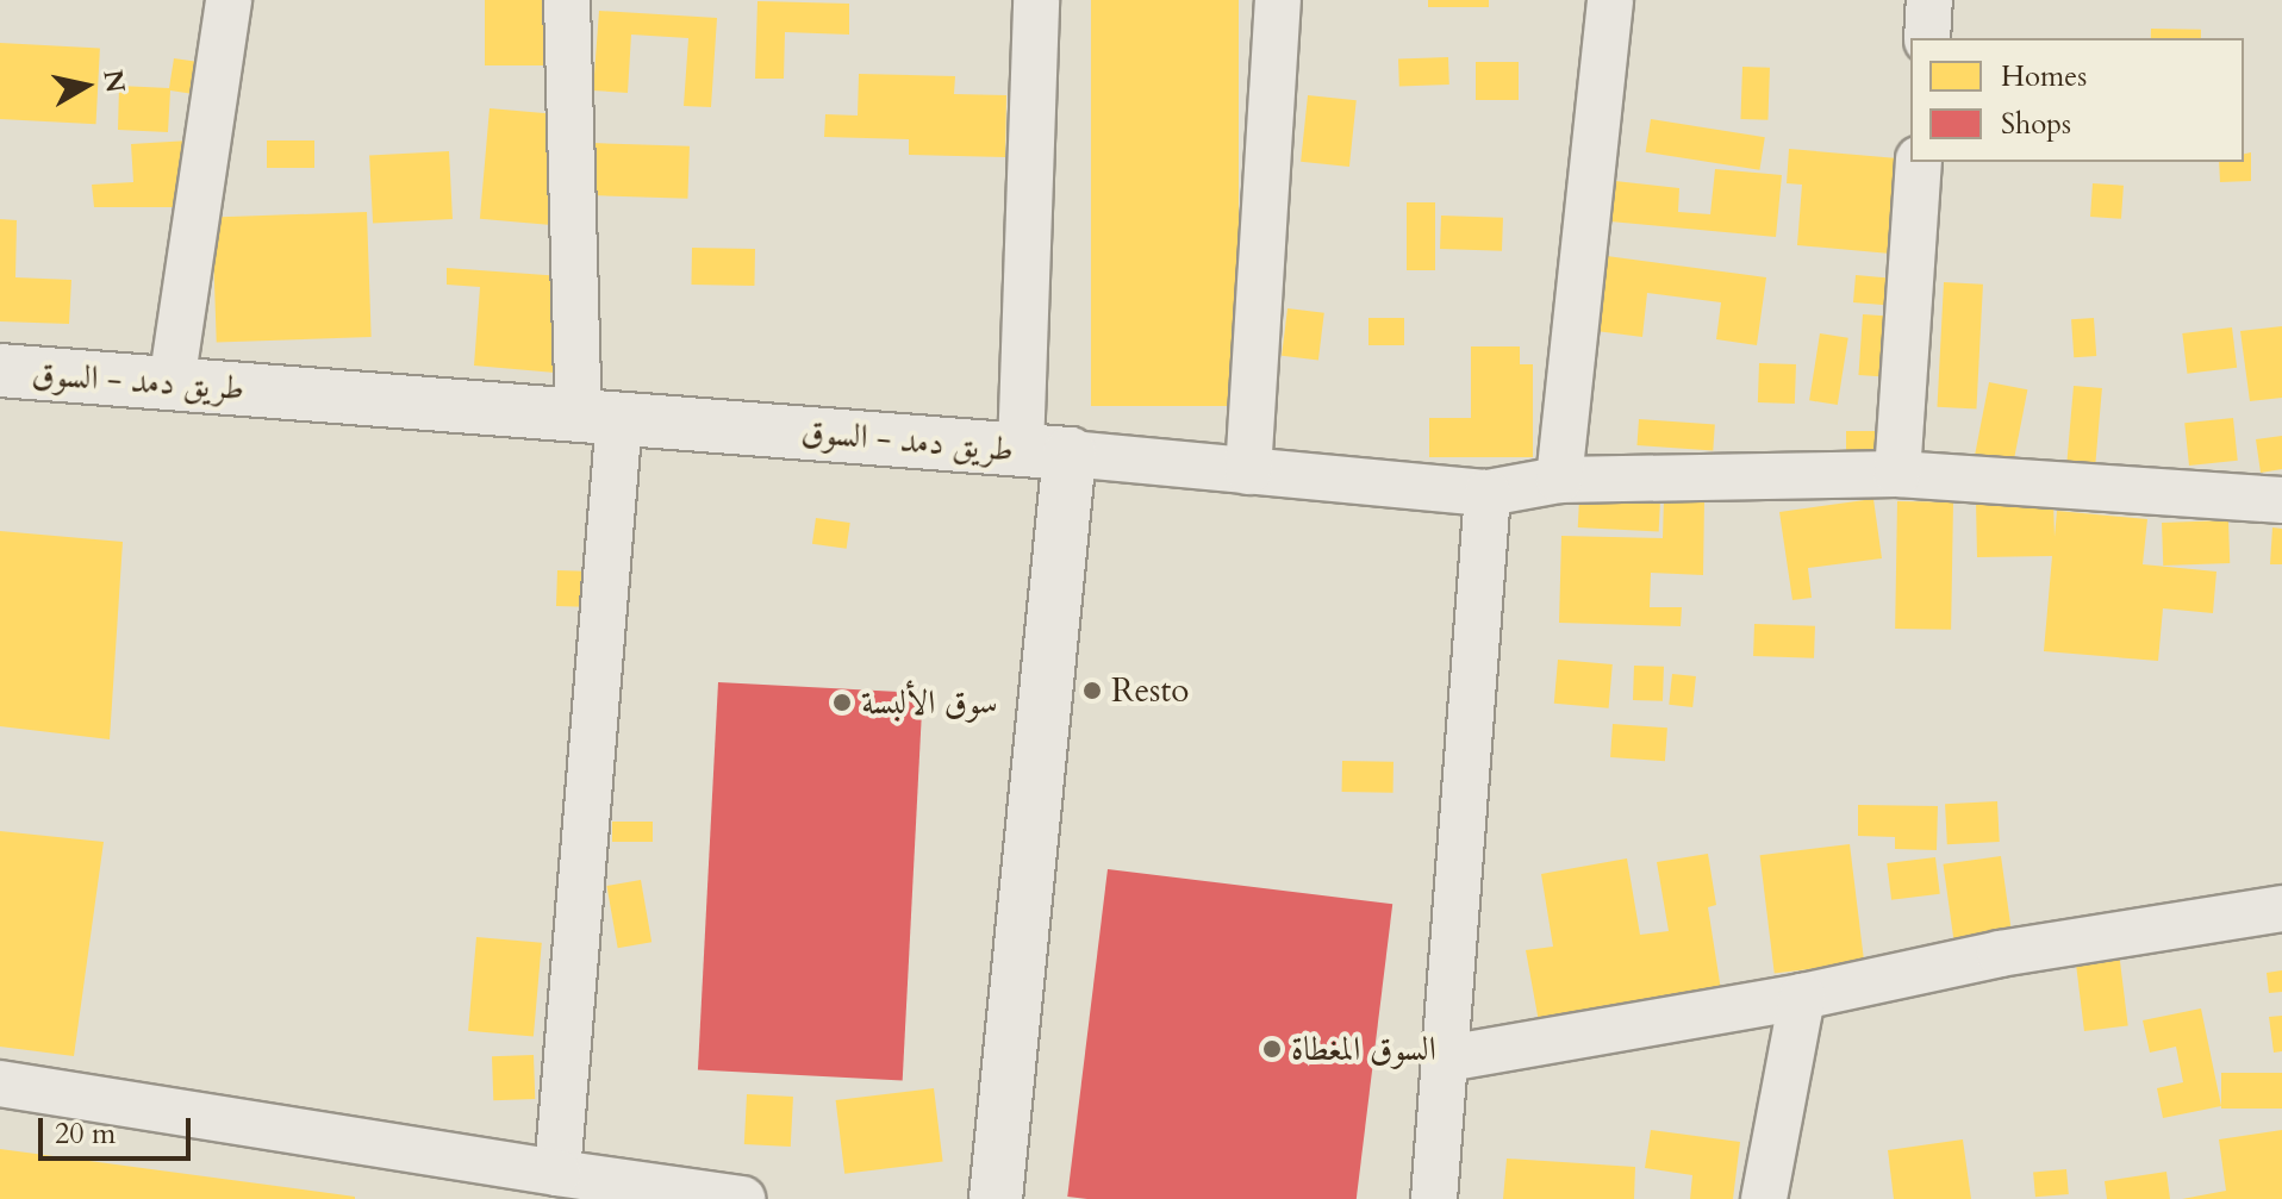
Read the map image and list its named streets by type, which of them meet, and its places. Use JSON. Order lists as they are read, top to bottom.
{
  "streets": {
    "main road": ["طريق دمد - السوق"]
  },
  "places": ["Resto", "سوق الألبسة", "السوق المغطاة"],
  "legend": ["Homes", "Shops"],
  "scale_bar": "20 m",
  "north": "right"
}
